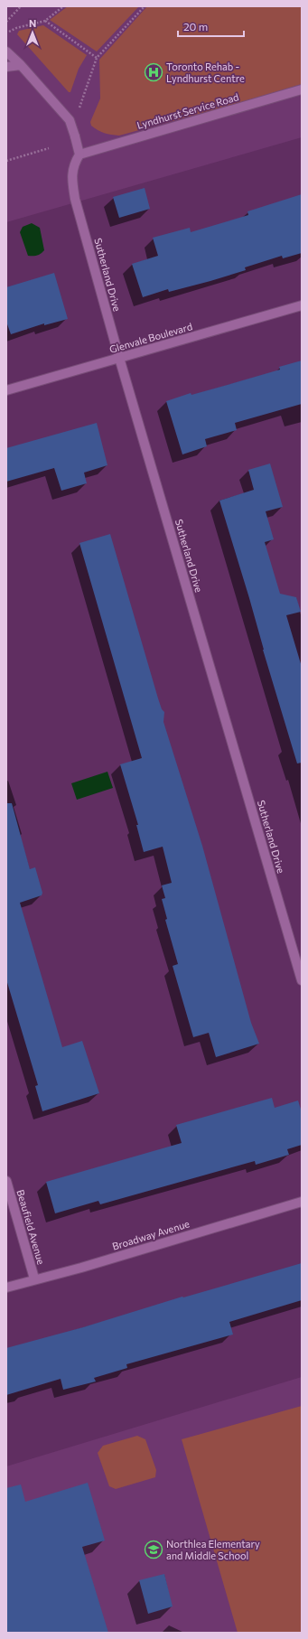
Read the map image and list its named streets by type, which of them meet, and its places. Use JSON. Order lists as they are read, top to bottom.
{
  "streets": {
    "street": [
      "Lyndhurst Service Road",
      "Sutherland Drive",
      "Glenvale Boulevard",
      "Beaufield Avenue",
      "Broadway Avenue"
    ]
  },
  "crossings": [
    ["Lyndhurst Service Road", "Sutherland Drive"],
    ["Sutherland Drive", "Glenvale Boulevard"],
    ["Beaufield Avenue", "Broadway Avenue"]
  ],
  "places": {
    "hospital": ["Toronto Rehab - Lyndhurst Centre"],
    "school or university": ["Northlea Elementary and Middle School"]
  },
  "scale_bar": "20 m",
  "north": "top"
}
